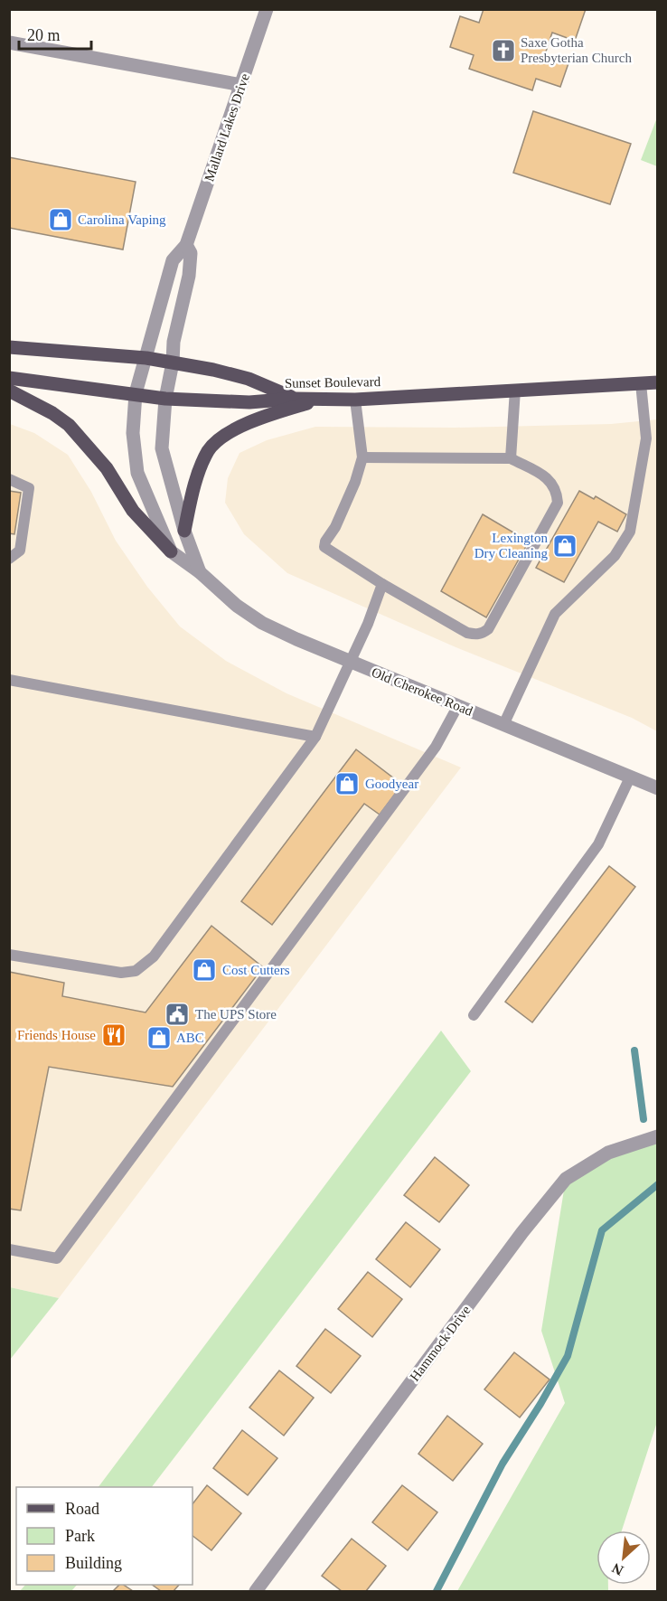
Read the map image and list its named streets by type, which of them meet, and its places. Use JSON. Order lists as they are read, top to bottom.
{
  "streets": {
    "main road": ["Sunset Boulevard"],
    "street": ["Mallard Lakes Drive", "Old Cherokee Road", "Hammock Drive"]
  },
  "crossings": [
    ["Mallard Lakes Drive", "Sunset Boulevard"],
    ["Mallard Lakes Drive", "Old Cherokee Road"],
    ["Sunset Boulevard", "Old Cherokee Road"]
  ],
  "places": {
    "church": ["Saxe Gotha Presbyterian Church"],
    "shop": [
      "Carolina Vaping",
      "Lexington Dry Cleaning",
      "Goodyear",
      "Cost Cutters",
      "ABC"
    ],
    "public building": ["The UPS Store"],
    "restaurant": ["Friends House"]
  },
  "legend": ["Road", "Park", "Building"],
  "scale_bar": "20 m",
  "north": "bottom left"
}
